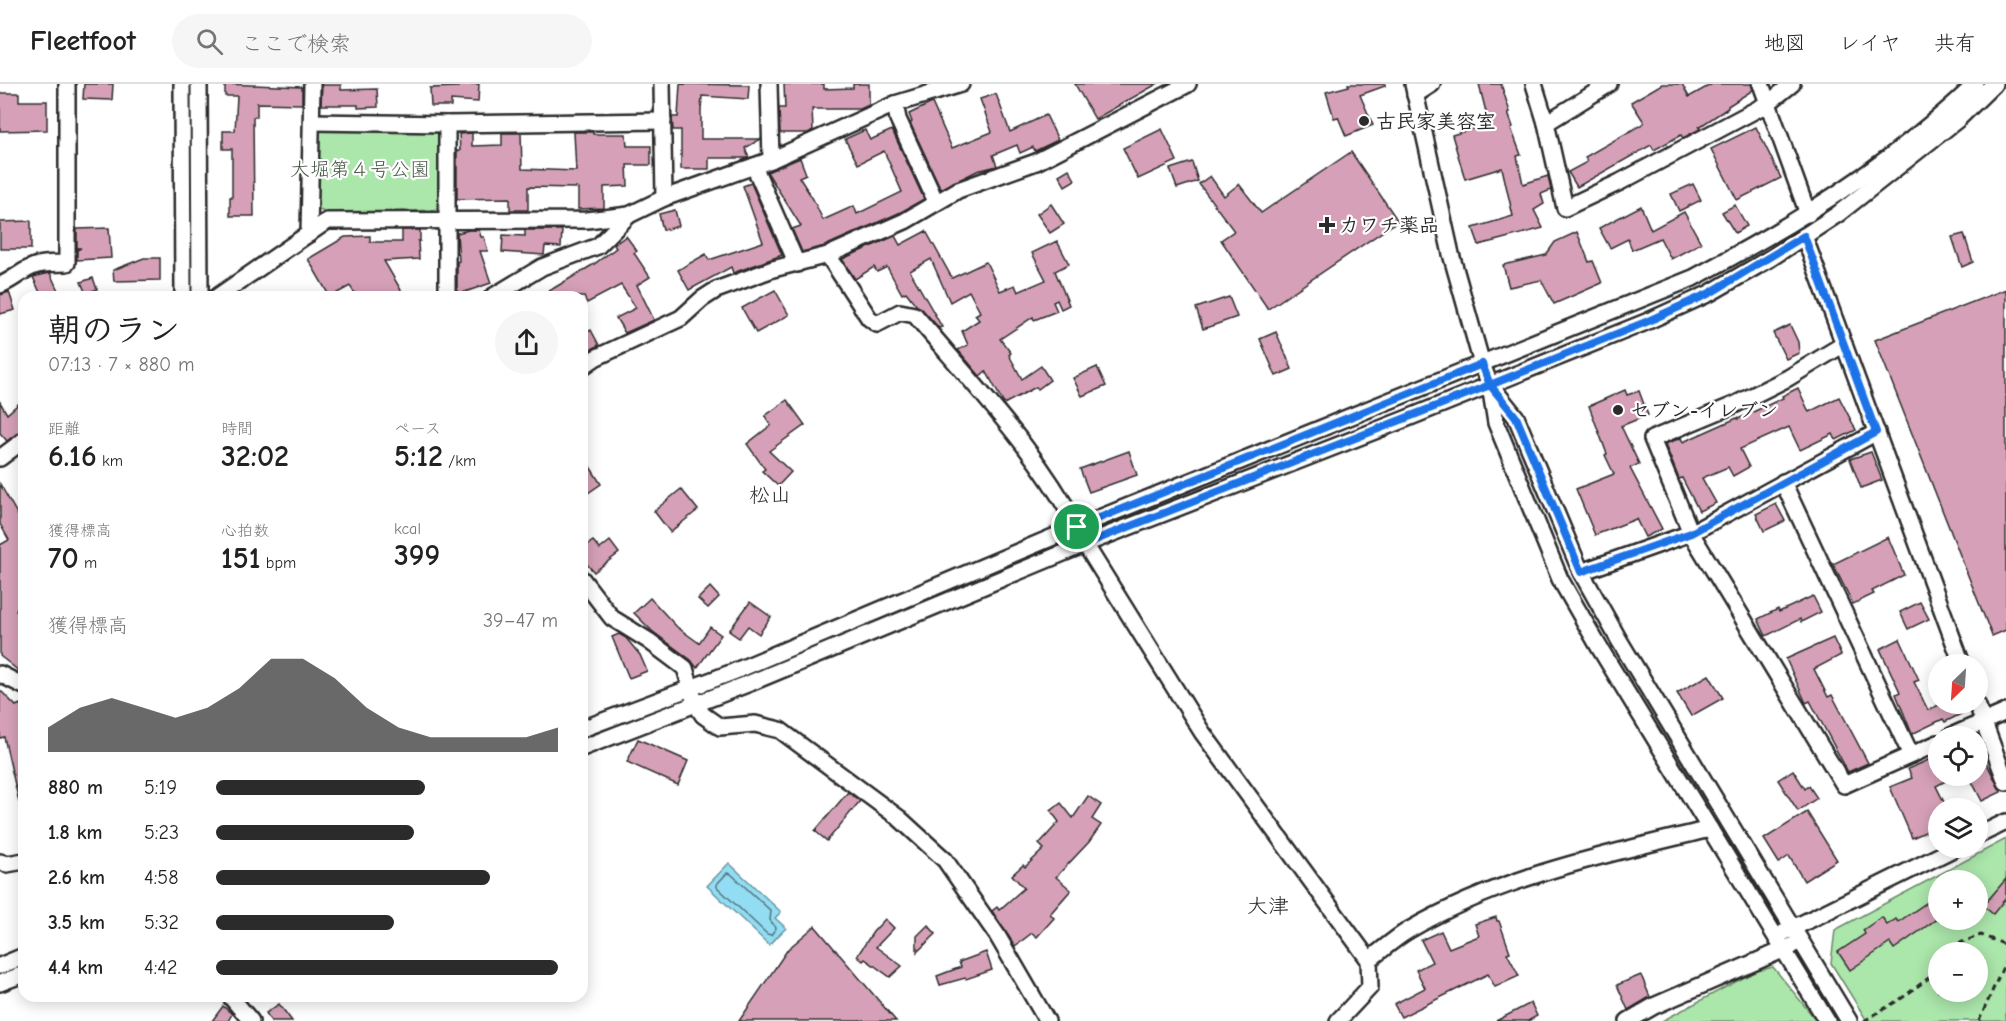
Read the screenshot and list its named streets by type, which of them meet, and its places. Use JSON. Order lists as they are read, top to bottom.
{
  "districts": ["松山", "大津"],
  "parks": ["大堀第４号公園"],
  "places": {
    "other": ["古民家美容室", "セブン-イレブン"],
    "health": ["カワチ薬品"]
  },
  "north": "bottom left",
  "page": {
    "header": "Fleetfoot",
    "search": "ここで検索",
    "nav": ["地図", "レイヤ", "共有"],
    "heading": ["朝のラン", "07:13 · 7 × 880 m"],
    "stats": [
      ["距離", "6.16 km"],
      ["時間", "32:02"],
      ["ペース", "5:12 /km"],
      ["獲得標高", "70 m"],
      ["心拍数", "151 bpm"],
      ["kcal", "399"]
    ],
    "chart": ["獲得標高", "39–47 m"],
    "map_buttons": ["+", "−"],
    "list": [
      {
        "name": "880 m",
        "note": "5:19"
      },
      {
        "name": "1.8 km",
        "note": "5:23"
      },
      {
        "name": "2.6 km",
        "note": "4:58"
      },
      {
        "name": "3.5 km",
        "note": "5:32"
      },
      {
        "name": "4.4 km",
        "note": "4:42"
      }
    ]
  }
}
